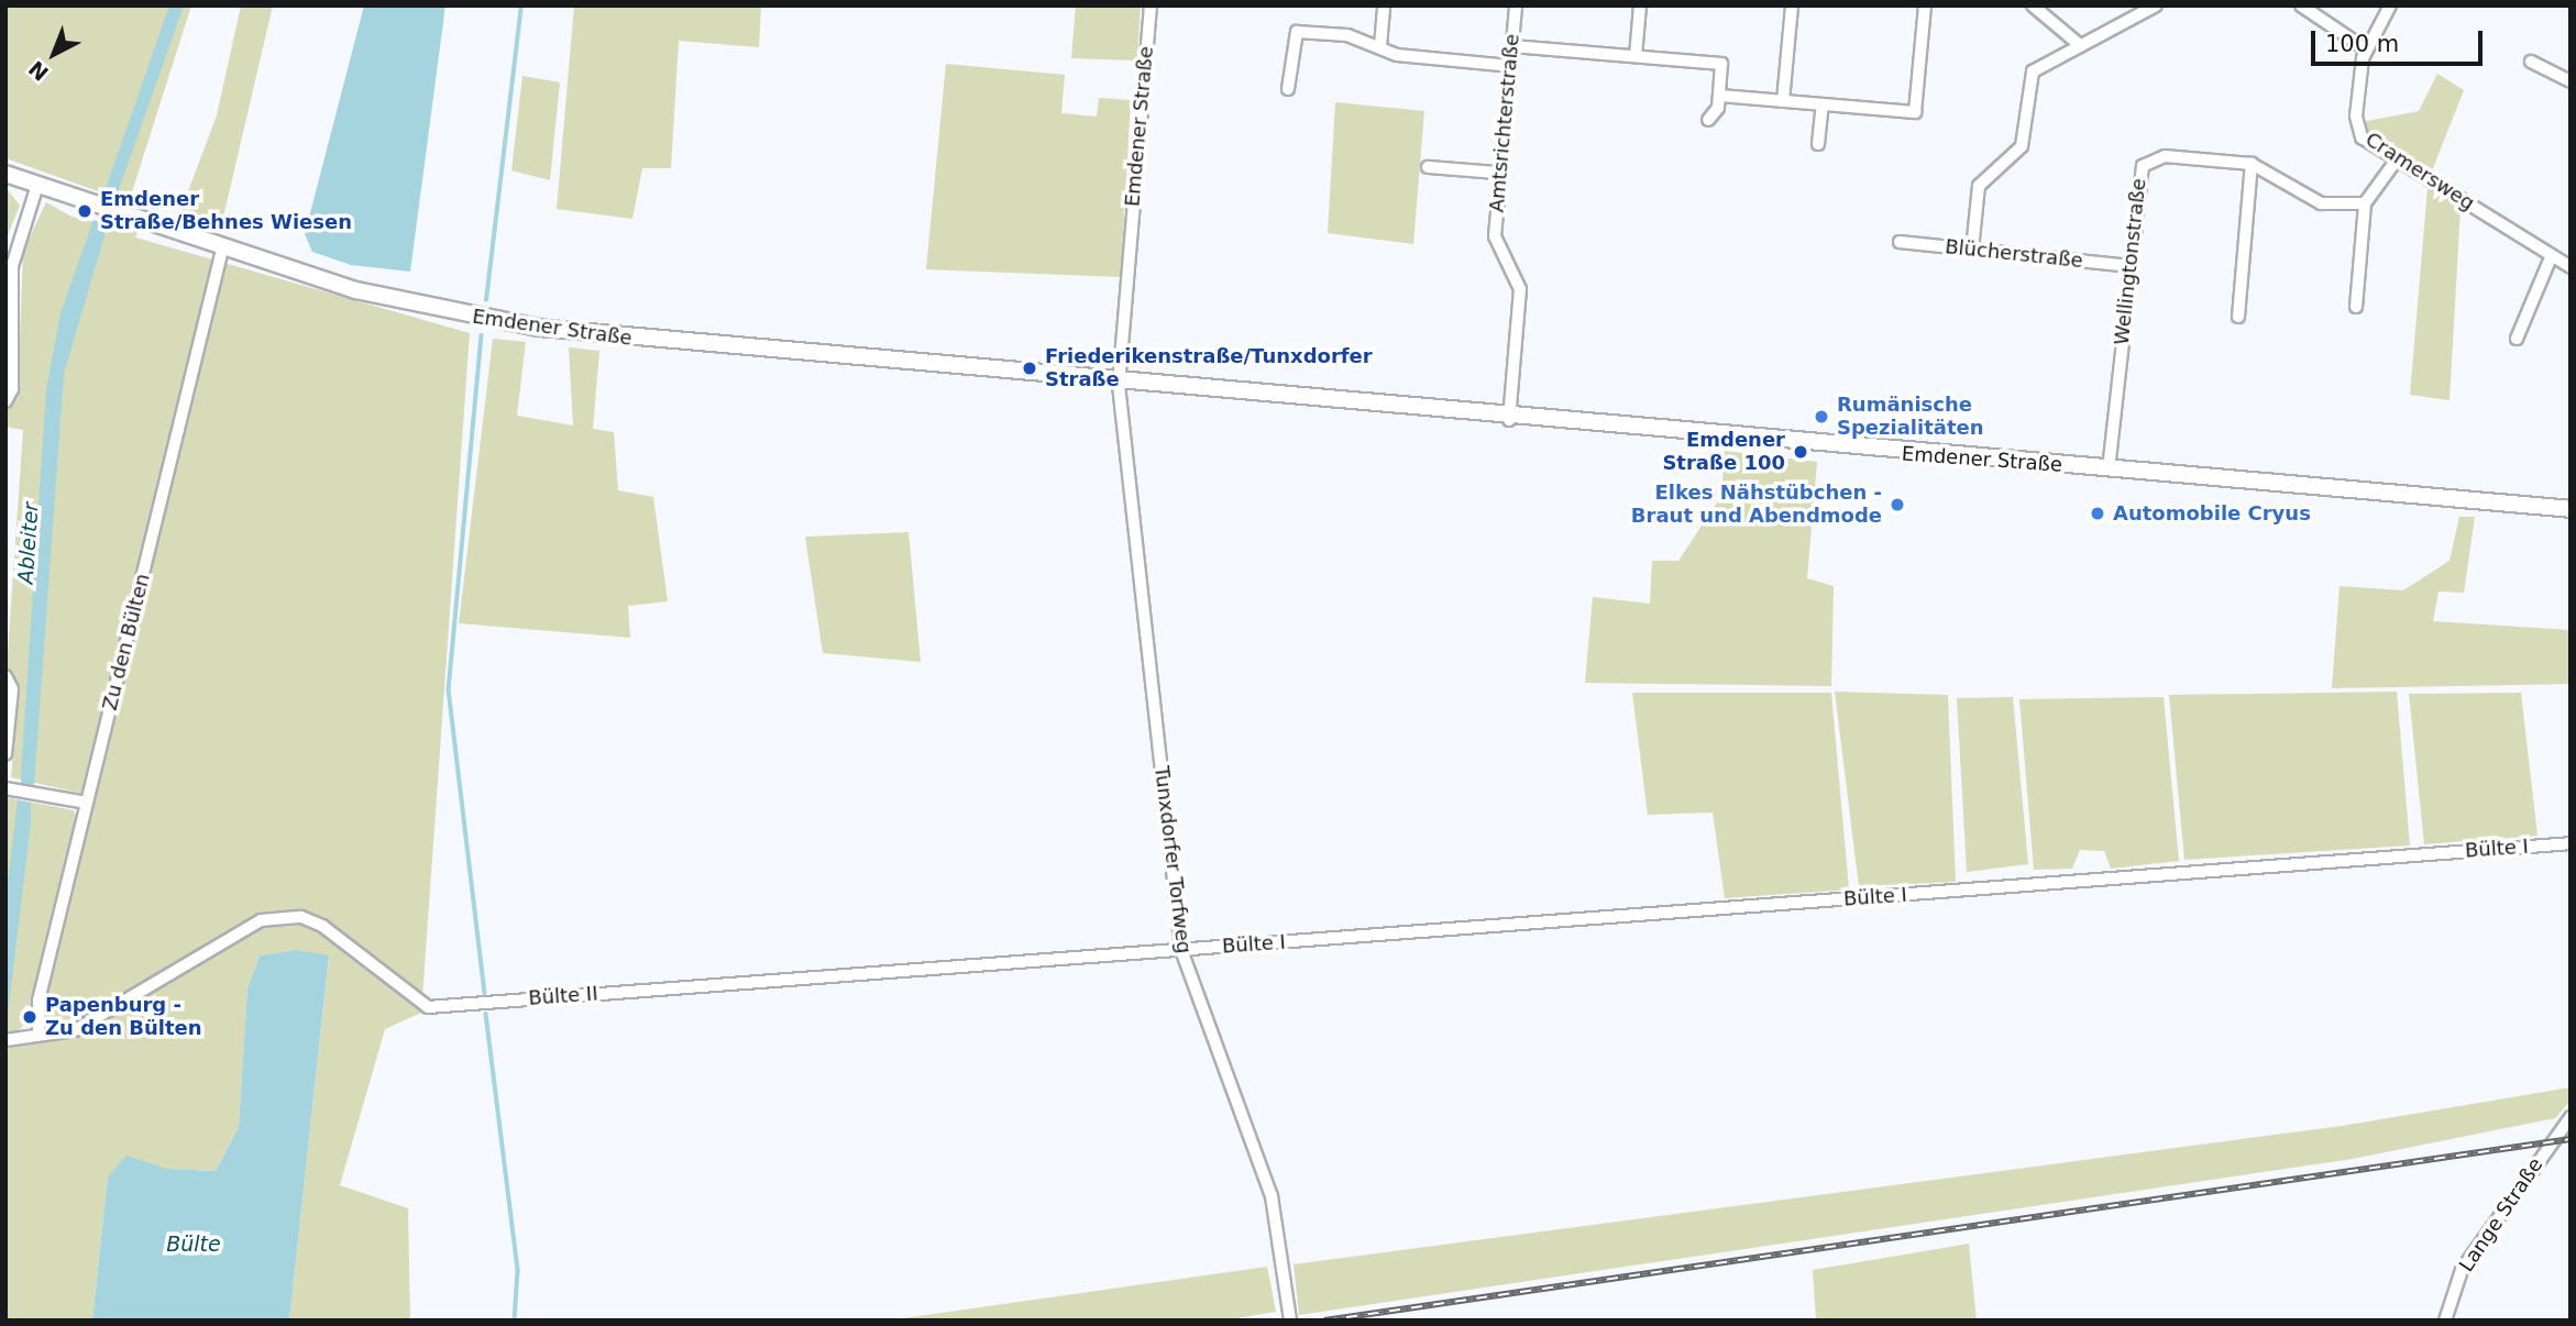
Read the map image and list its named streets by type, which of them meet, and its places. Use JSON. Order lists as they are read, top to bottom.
{
  "streets": {
    "street": [
      "Amtsrichterstraße",
      "Emdener Straße",
      "Cramersweg",
      "Blücherstraße",
      "Wellingtonstraße",
      "Zu den Bülten",
      "Bülte I",
      "Tunxdorfer Torfweg",
      "Bülte II",
      "Lange Straße"
    ]
  },
  "crossings": [
    ["Amtsrichterstraße", "Emdener Straße"],
    ["Emdener Straße", "Wellingtonstraße"],
    ["Emdener Straße", "Zu den Bülten"],
    ["Emdener Straße", "Tunxdorfer Torfweg"],
    ["Blücherstraße", "Wellingtonstraße"],
    ["Zu den Bülten", "Bülte II"],
    ["Bülte I", "Tunxdorfer Torfweg"],
    ["Bülte I", "Bülte II"],
    ["Tunxdorfer Torfweg", "Bülte II"]
  ],
  "water": ["Ableiter", "Bülte"],
  "places": [
    "Emdener Straße/Behnes Wiesen",
    "Friederikenstraße/Tunxdorfer Straße",
    "Rumänische Spezialitäten",
    "Emdener Straße 100",
    "Elkes Nähstübchen - Braut und Abendmode",
    "Automobile Cryus",
    "Papenburg - Zu den Bülten"
  ],
  "scale_bar": "100 m",
  "north": "bottom left"
}
